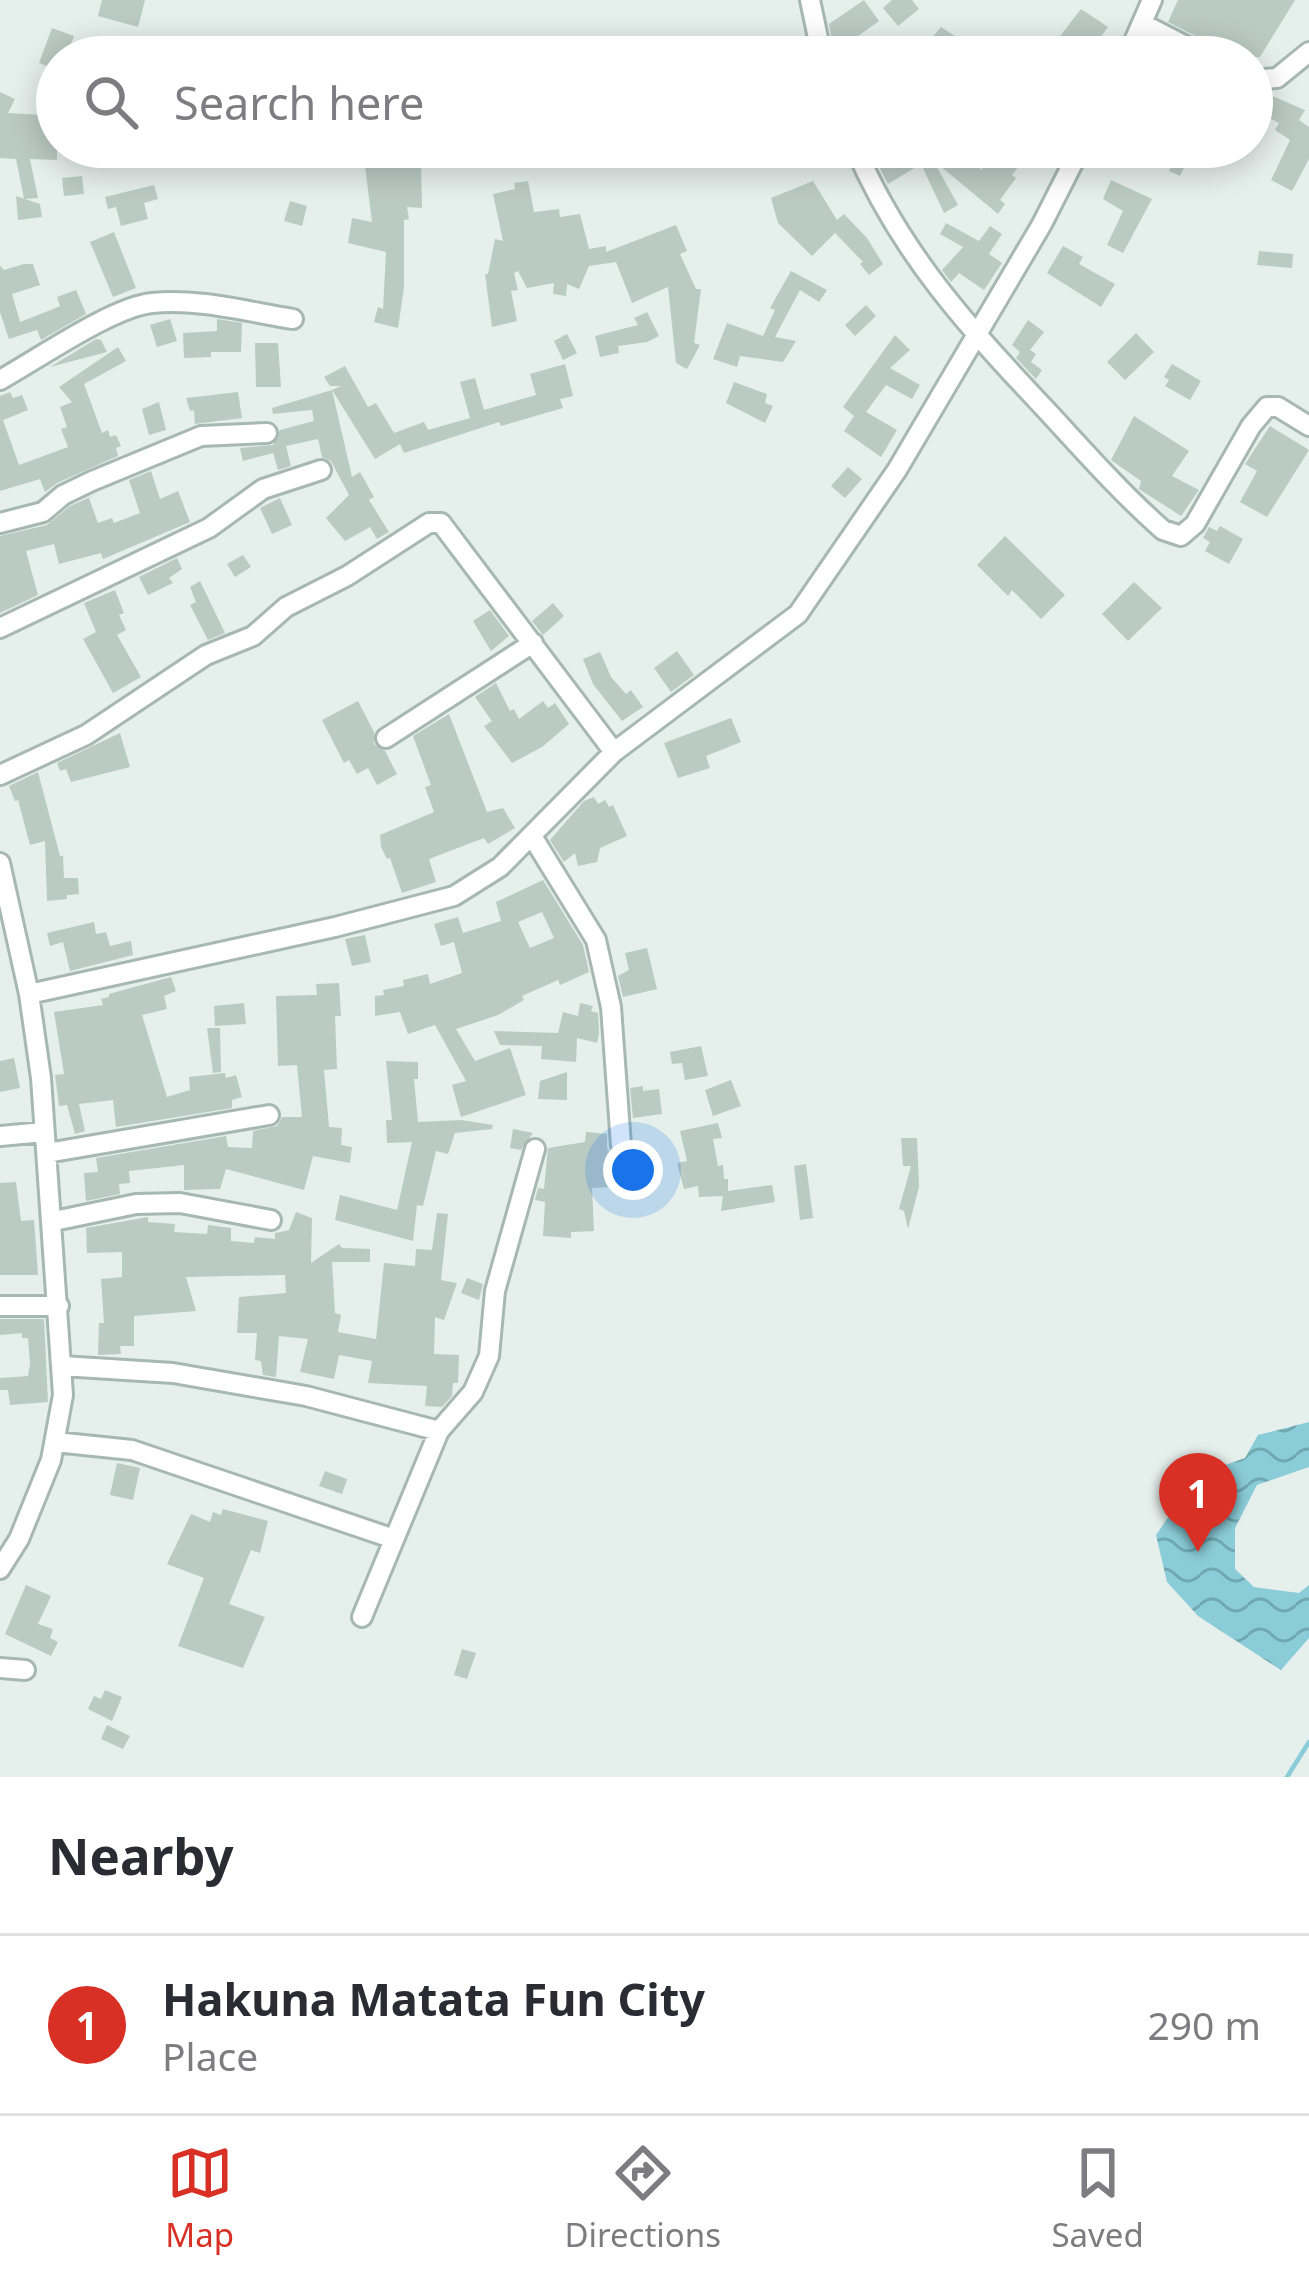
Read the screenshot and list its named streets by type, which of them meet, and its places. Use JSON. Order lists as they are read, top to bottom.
{
  "page": {
    "search": "Search here",
    "pins": "1",
    "heading": "Nearby",
    "list": [
      {
        "mark": "1",
        "name": "Hakuna Matata Fun City",
        "note": "Place",
        "value": "290 m"
      }
    ],
    "nav": ["Map", "Directions", "Saved"]
  }
}
